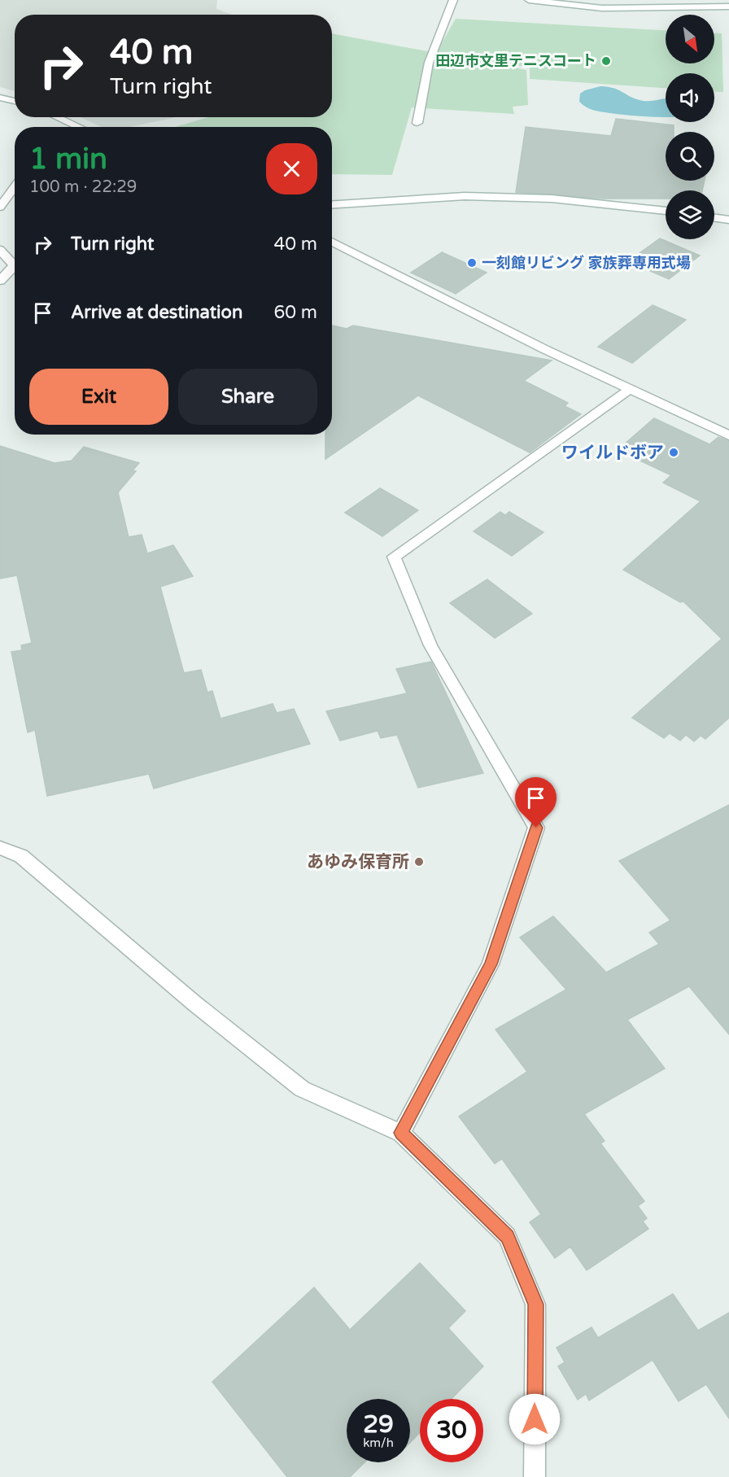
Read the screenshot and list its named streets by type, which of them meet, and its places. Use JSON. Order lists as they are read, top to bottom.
{
  "places": [
    "田辺市文里テニスコート",
    "一刻館リビング 家族葬専用式場",
    "ワイルドボア",
    "あゆみ保育所"
  ],
  "north": "bottom right",
  "page": {
    "turn": ["40 m", "Turn right"],
    "heading": ["1 min", "100 m · 22:29"],
    "list": [
      {
        "name": "Turn right",
        "value": "40 m"
      },
      {
        "name": "Arrive at destination",
        "value": "60 m"
      }
    ],
    "buttons": ["Exit", "Share"],
    "speed": "29 km/h",
    "limit": "30"
  }
}
